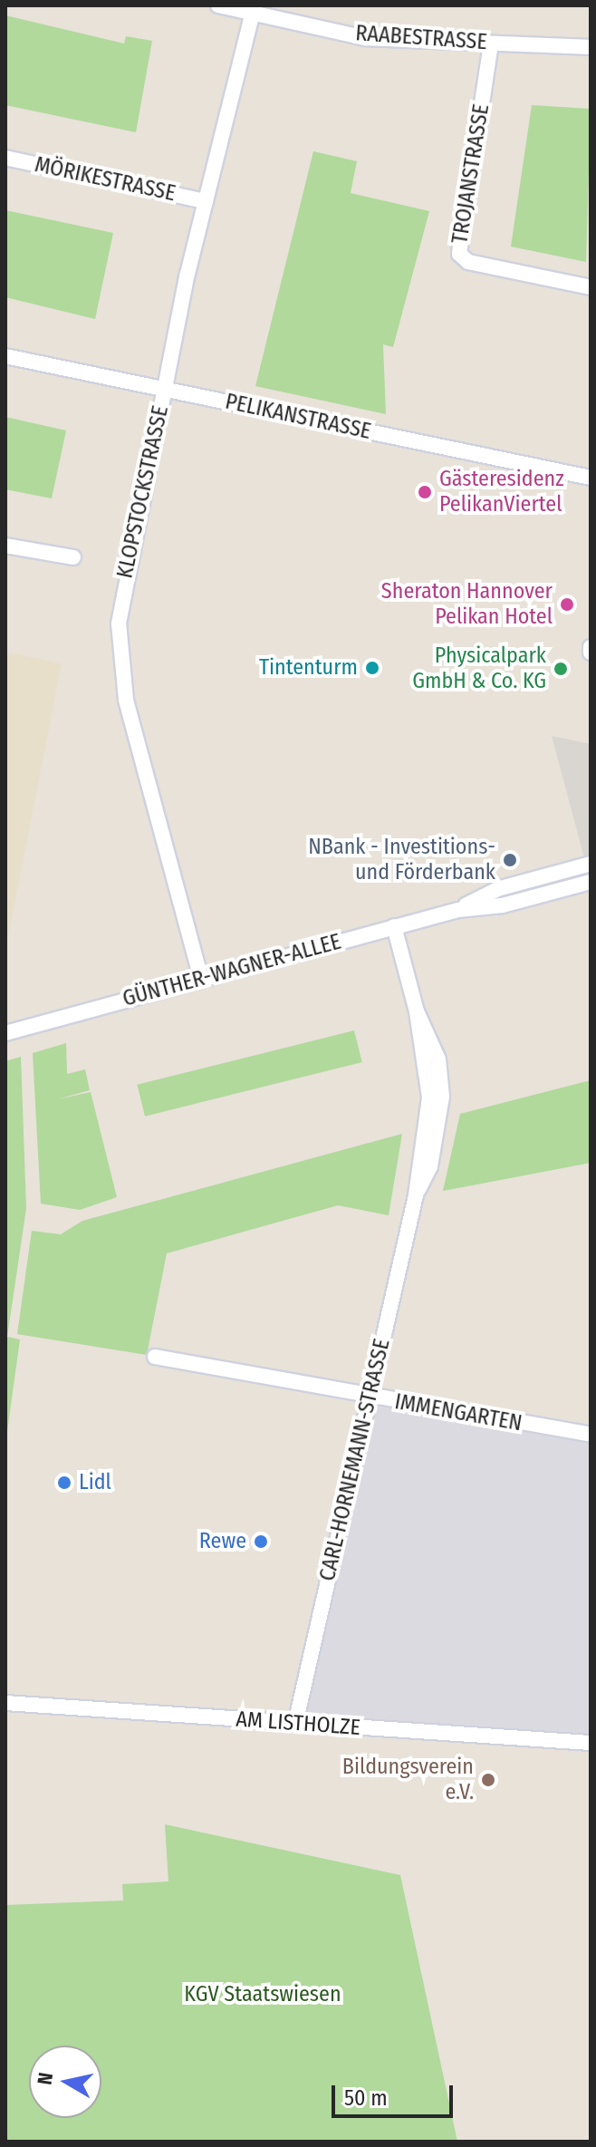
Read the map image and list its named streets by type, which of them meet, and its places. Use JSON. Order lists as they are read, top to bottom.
{
  "streets": {
    "street": [
      "RAABESTRASSE",
      "TROJANSTRASSE",
      "MÖRIKESTRASSE",
      "PELIKANSTRASSE",
      "KLOPSTOCKSTRASSE",
      "GÜNTHER-WAGNER-ALLEE",
      "IMMENGARTEN",
      "CARL-HORNEMANN-STRASSE",
      "AM LISTHOLZE"
    ]
  },
  "crossings": [
    ["RAABESTRASSE", "TROJANSTRASSE"],
    ["RAABESTRASSE", "KLOPSTOCKSTRASSE"],
    ["MÖRIKESTRASSE", "KLOPSTOCKSTRASSE"],
    ["PELIKANSTRASSE", "KLOPSTOCKSTRASSE"],
    ["KLOPSTOCKSTRASSE", "GÜNTHER-WAGNER-ALLEE"],
    ["GÜNTHER-WAGNER-ALLEE", "CARL-HORNEMANN-STRASSE"],
    ["IMMENGARTEN", "CARL-HORNEMANN-STRASSE"],
    ["CARL-HORNEMANN-STRASSE", "AM LISTHOLZE"]
  ],
  "parks": ["KGV Staatswiesen"],
  "places": [
    "Gästeresidenz PelikanViertel",
    "Sheraton Hannover Pelikan Hotel",
    "Tintenturm",
    "Physicalpark GmbH & Co. KG",
    "NBank - Investitions- und Förderbank",
    "Lidl",
    "Rewe",
    "Bildungsverein e.V."
  ],
  "scale_bar": "50 m",
  "north": "left"
}
